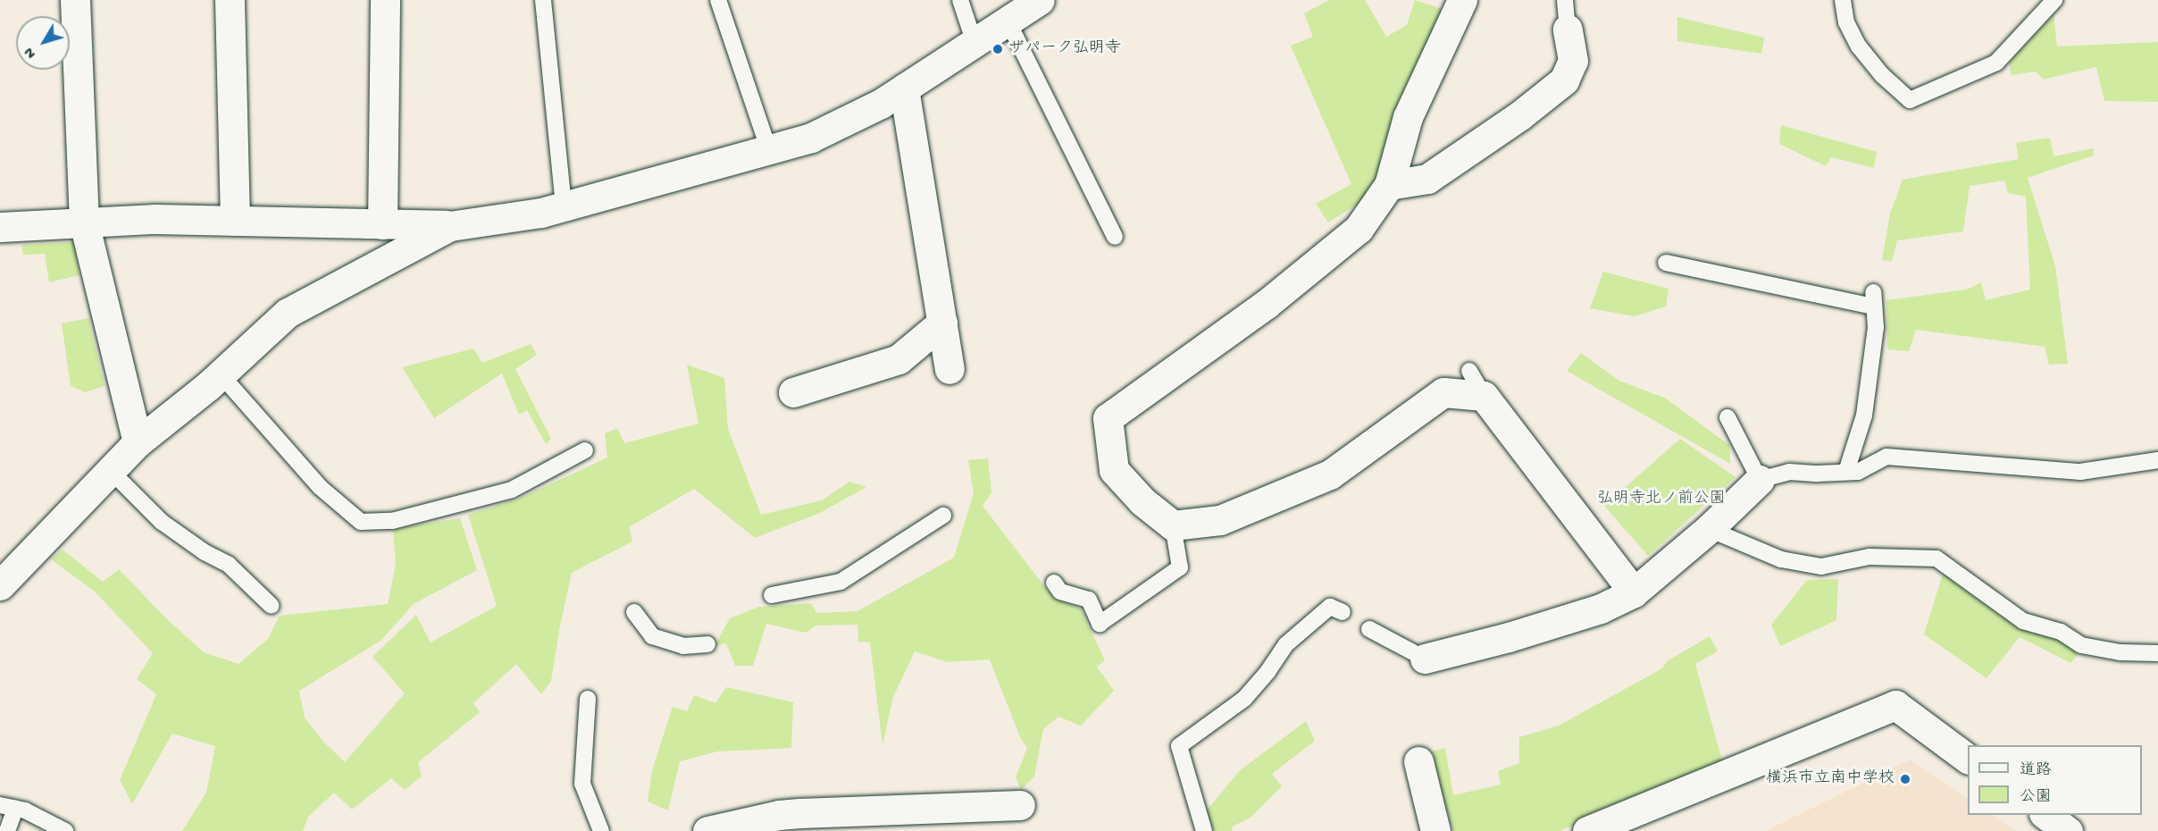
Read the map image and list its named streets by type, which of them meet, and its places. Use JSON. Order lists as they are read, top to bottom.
{
  "parks": ["弘明寺北ノ前公園"],
  "places": ["ザパーク弘明寺", "横浜市立南中学校"],
  "legend": ["道路", "公園"],
  "north": "bottom left"
}
